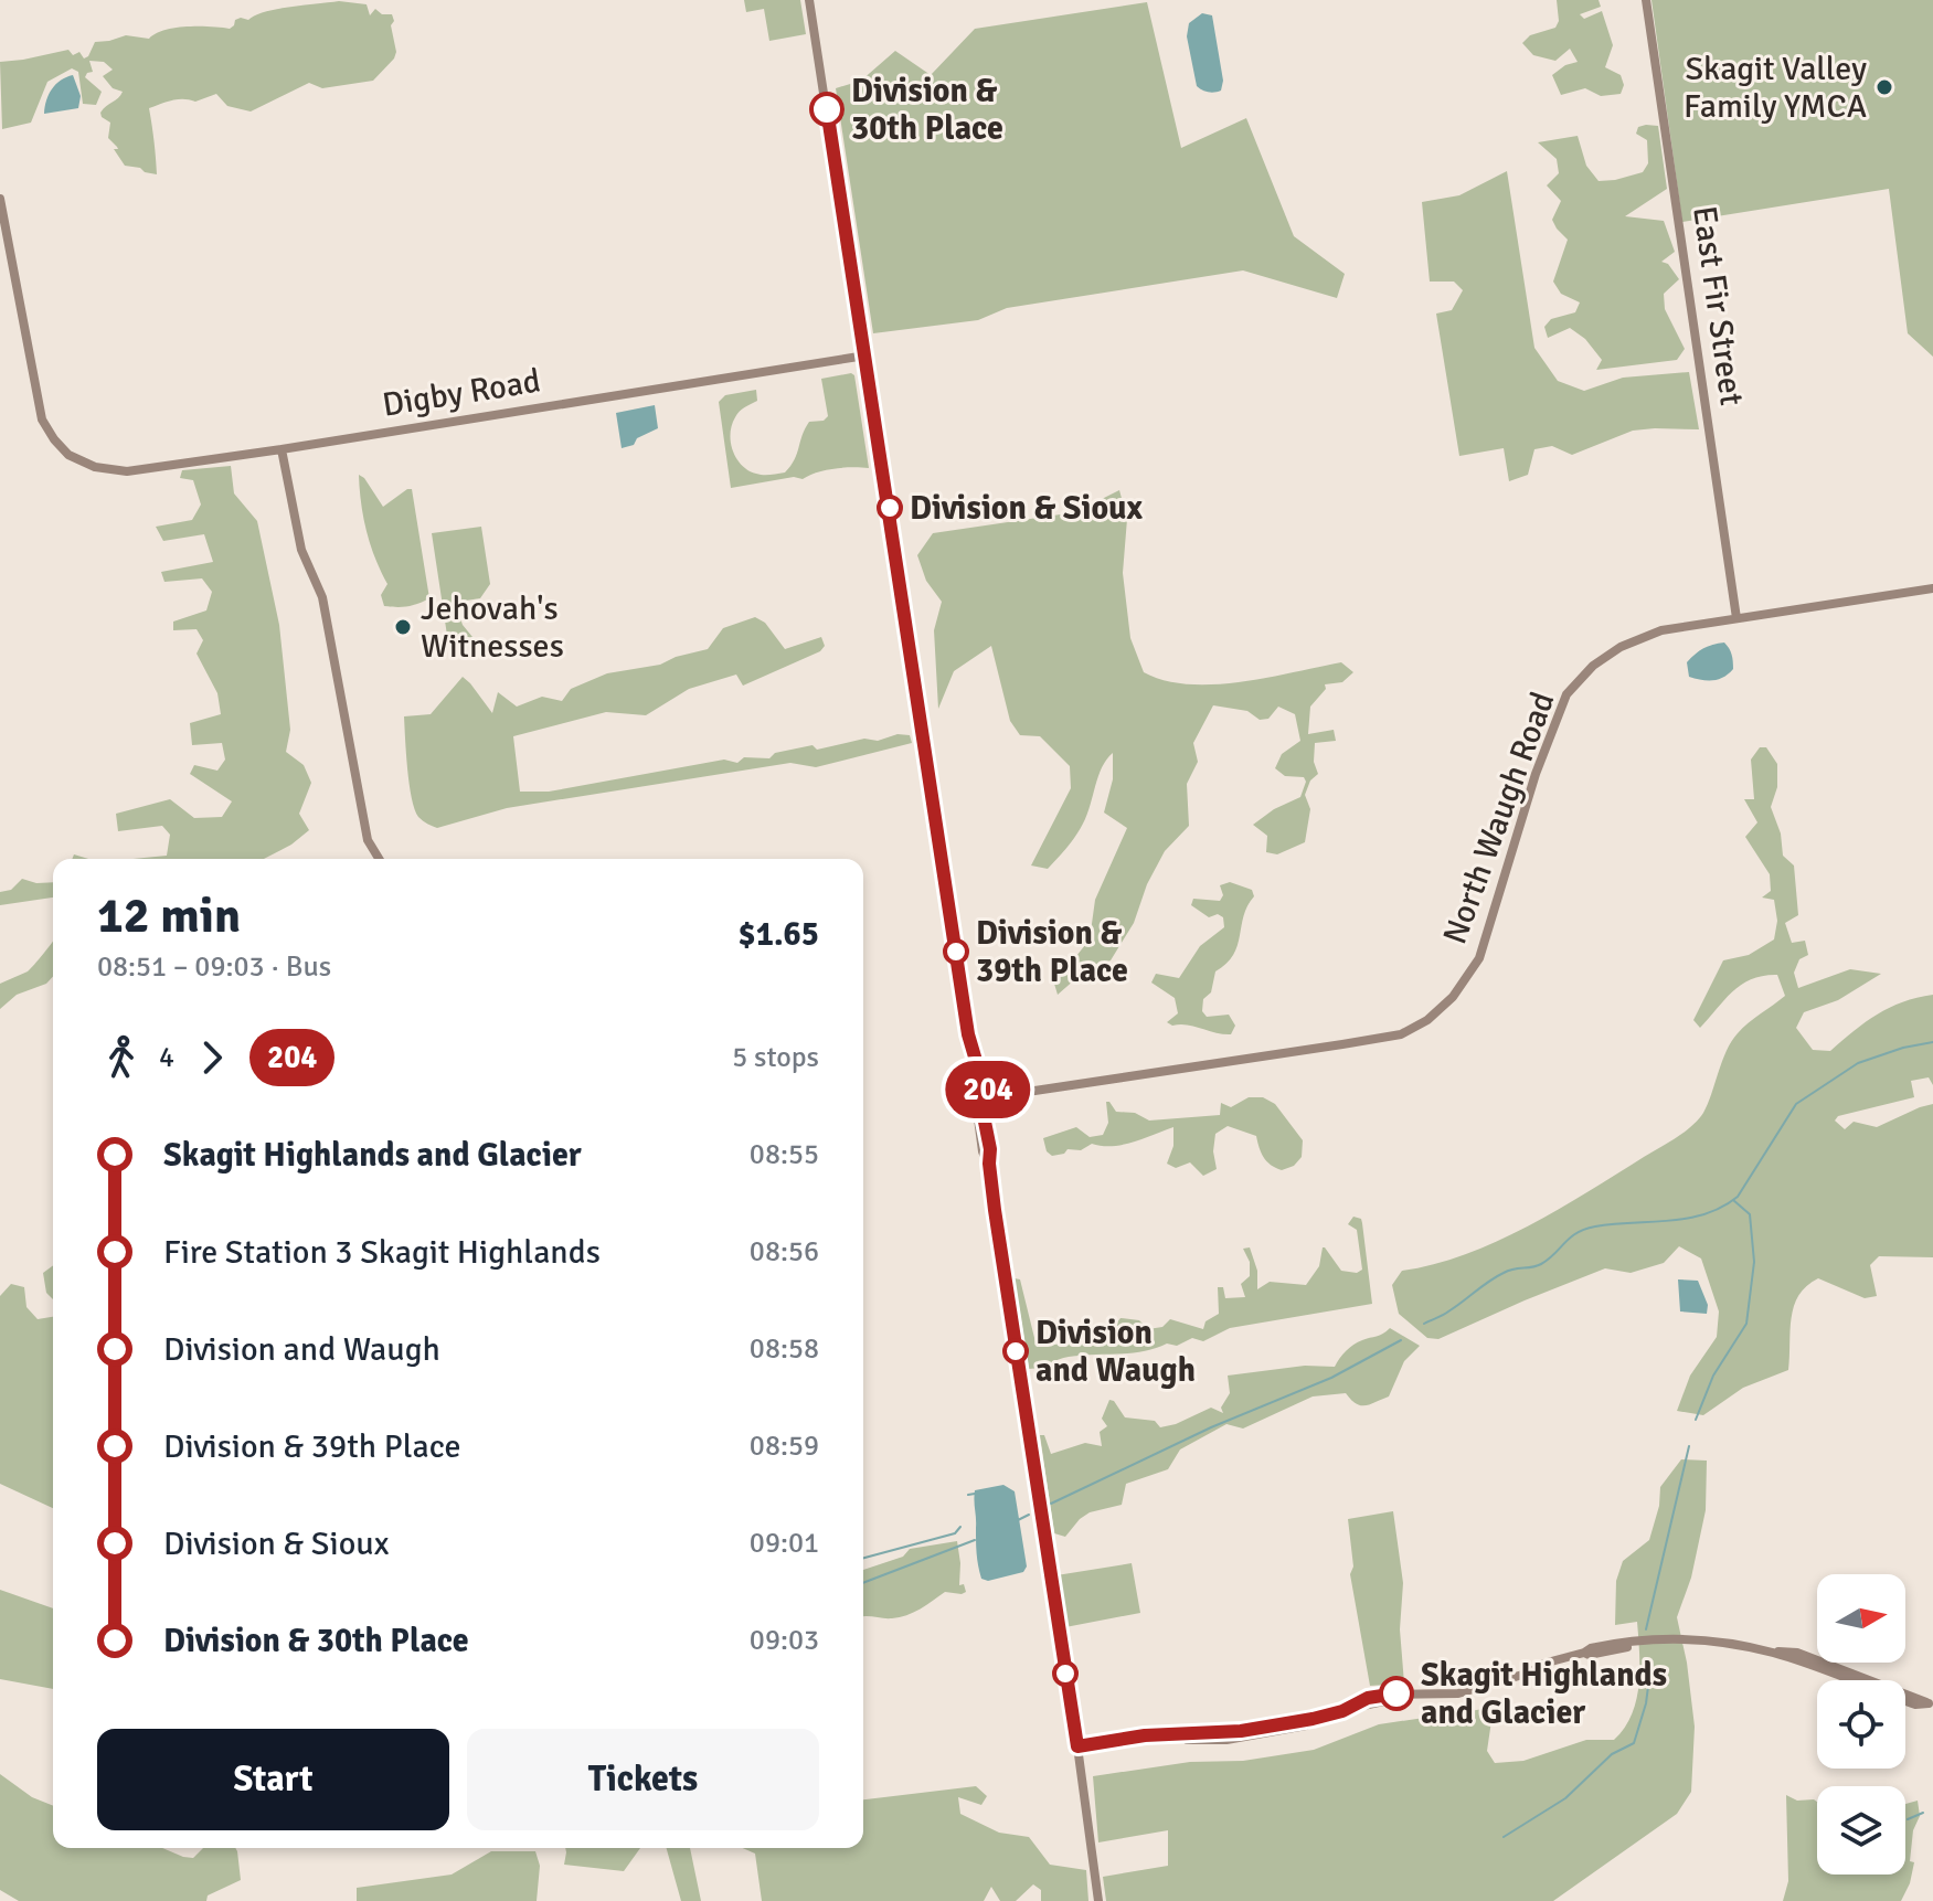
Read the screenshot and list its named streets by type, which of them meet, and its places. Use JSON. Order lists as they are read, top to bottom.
{
  "streets": {
    "street": ["East Fir Street", "Digby Road", "North Waugh Road"]
  },
  "crossings": [
    ["East Fir Street", "North Waugh Road"]
  ],
  "places": [
    "Skagit Valley Family YMCA",
    "Division & 30th Place",
    "Division & Sioux",
    "Jehovah's Witnesses",
    "Division & 39th Place",
    "Division and Waugh",
    "Skagit Highlands and Glacier"
  ],
  "lines": ["bus line 204"],
  "north": "right",
  "page": {
    "on_map": "204",
    "heading": ["12 min", "08:51 – 09:03 · Bus", "$1.65"],
    "legs": ["4", "204", "5 stops"],
    "list": [
      {
        "name": "Skagit Highlands and Glacier",
        "value": "08:55"
      },
      {
        "name": "Fire Station 3 Skagit Highlands",
        "value": "08:56"
      },
      {
        "name": "Division and Waugh",
        "value": "08:58"
      },
      {
        "name": "Division & 39th Place",
        "value": "08:59"
      },
      {
        "name": "Division & Sioux",
        "value": "09:01"
      },
      {
        "name": "Division & 30th Place",
        "value": "09:03"
      }
    ],
    "buttons": ["Start", "Tickets"]
  }
}
